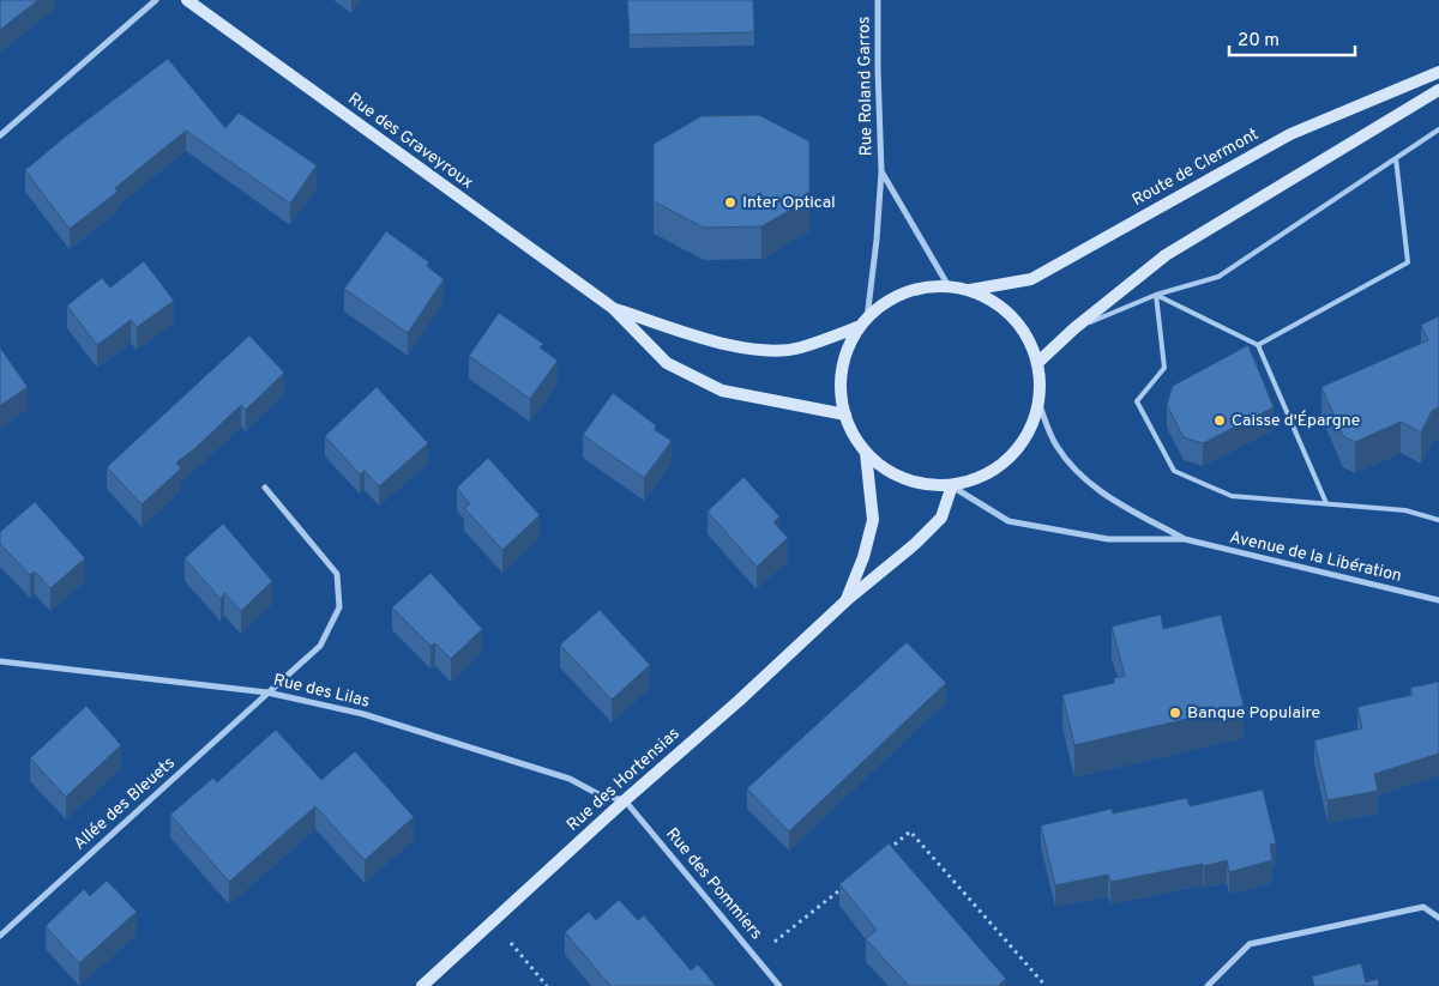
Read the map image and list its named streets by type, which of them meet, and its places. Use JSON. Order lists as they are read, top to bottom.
{
  "streets": {
    "main road": ["Rue des Graveyroux", "Route de Clermont", "Rue des Hortensias"],
    "street": [
      "Rue Roland Garros",
      "Avenue de la Libération",
      "Rue des Lilas",
      "Allée des Bleuets",
      "Rue des Pommiers"
    ]
  },
  "crossings": [
    ["Rue Roland Garros", "Rue des Graveyroux"],
    ["Rue Roland Garros", "Route de Clermont"],
    ["Rue Roland Garros", "Avenue de la Libération"],
    ["Rue Roland Garros", "Rue des Hortensias"],
    ["Rue des Graveyroux", "Route de Clermont"],
    ["Rue des Graveyroux", "Avenue de la Libération"],
    ["Rue des Graveyroux", "Rue des Hortensias"],
    ["Route de Clermont", "Avenue de la Libération"],
    ["Route de Clermont", "Rue des Hortensias"],
    ["Avenue de la Libération", "Rue des Hortensias"],
    ["Rue des Lilas", "Rue des Hortensias"],
    ["Rue des Lilas", "Allée des Bleuets"],
    ["Rue des Lilas", "Rue des Pommiers"],
    ["Rue des Hortensias", "Rue des Pommiers"]
  ],
  "places": ["Inter Optical", "Caisse d'Épargne", "Banque Populaire"],
  "scale_bar": "20 m"
}
